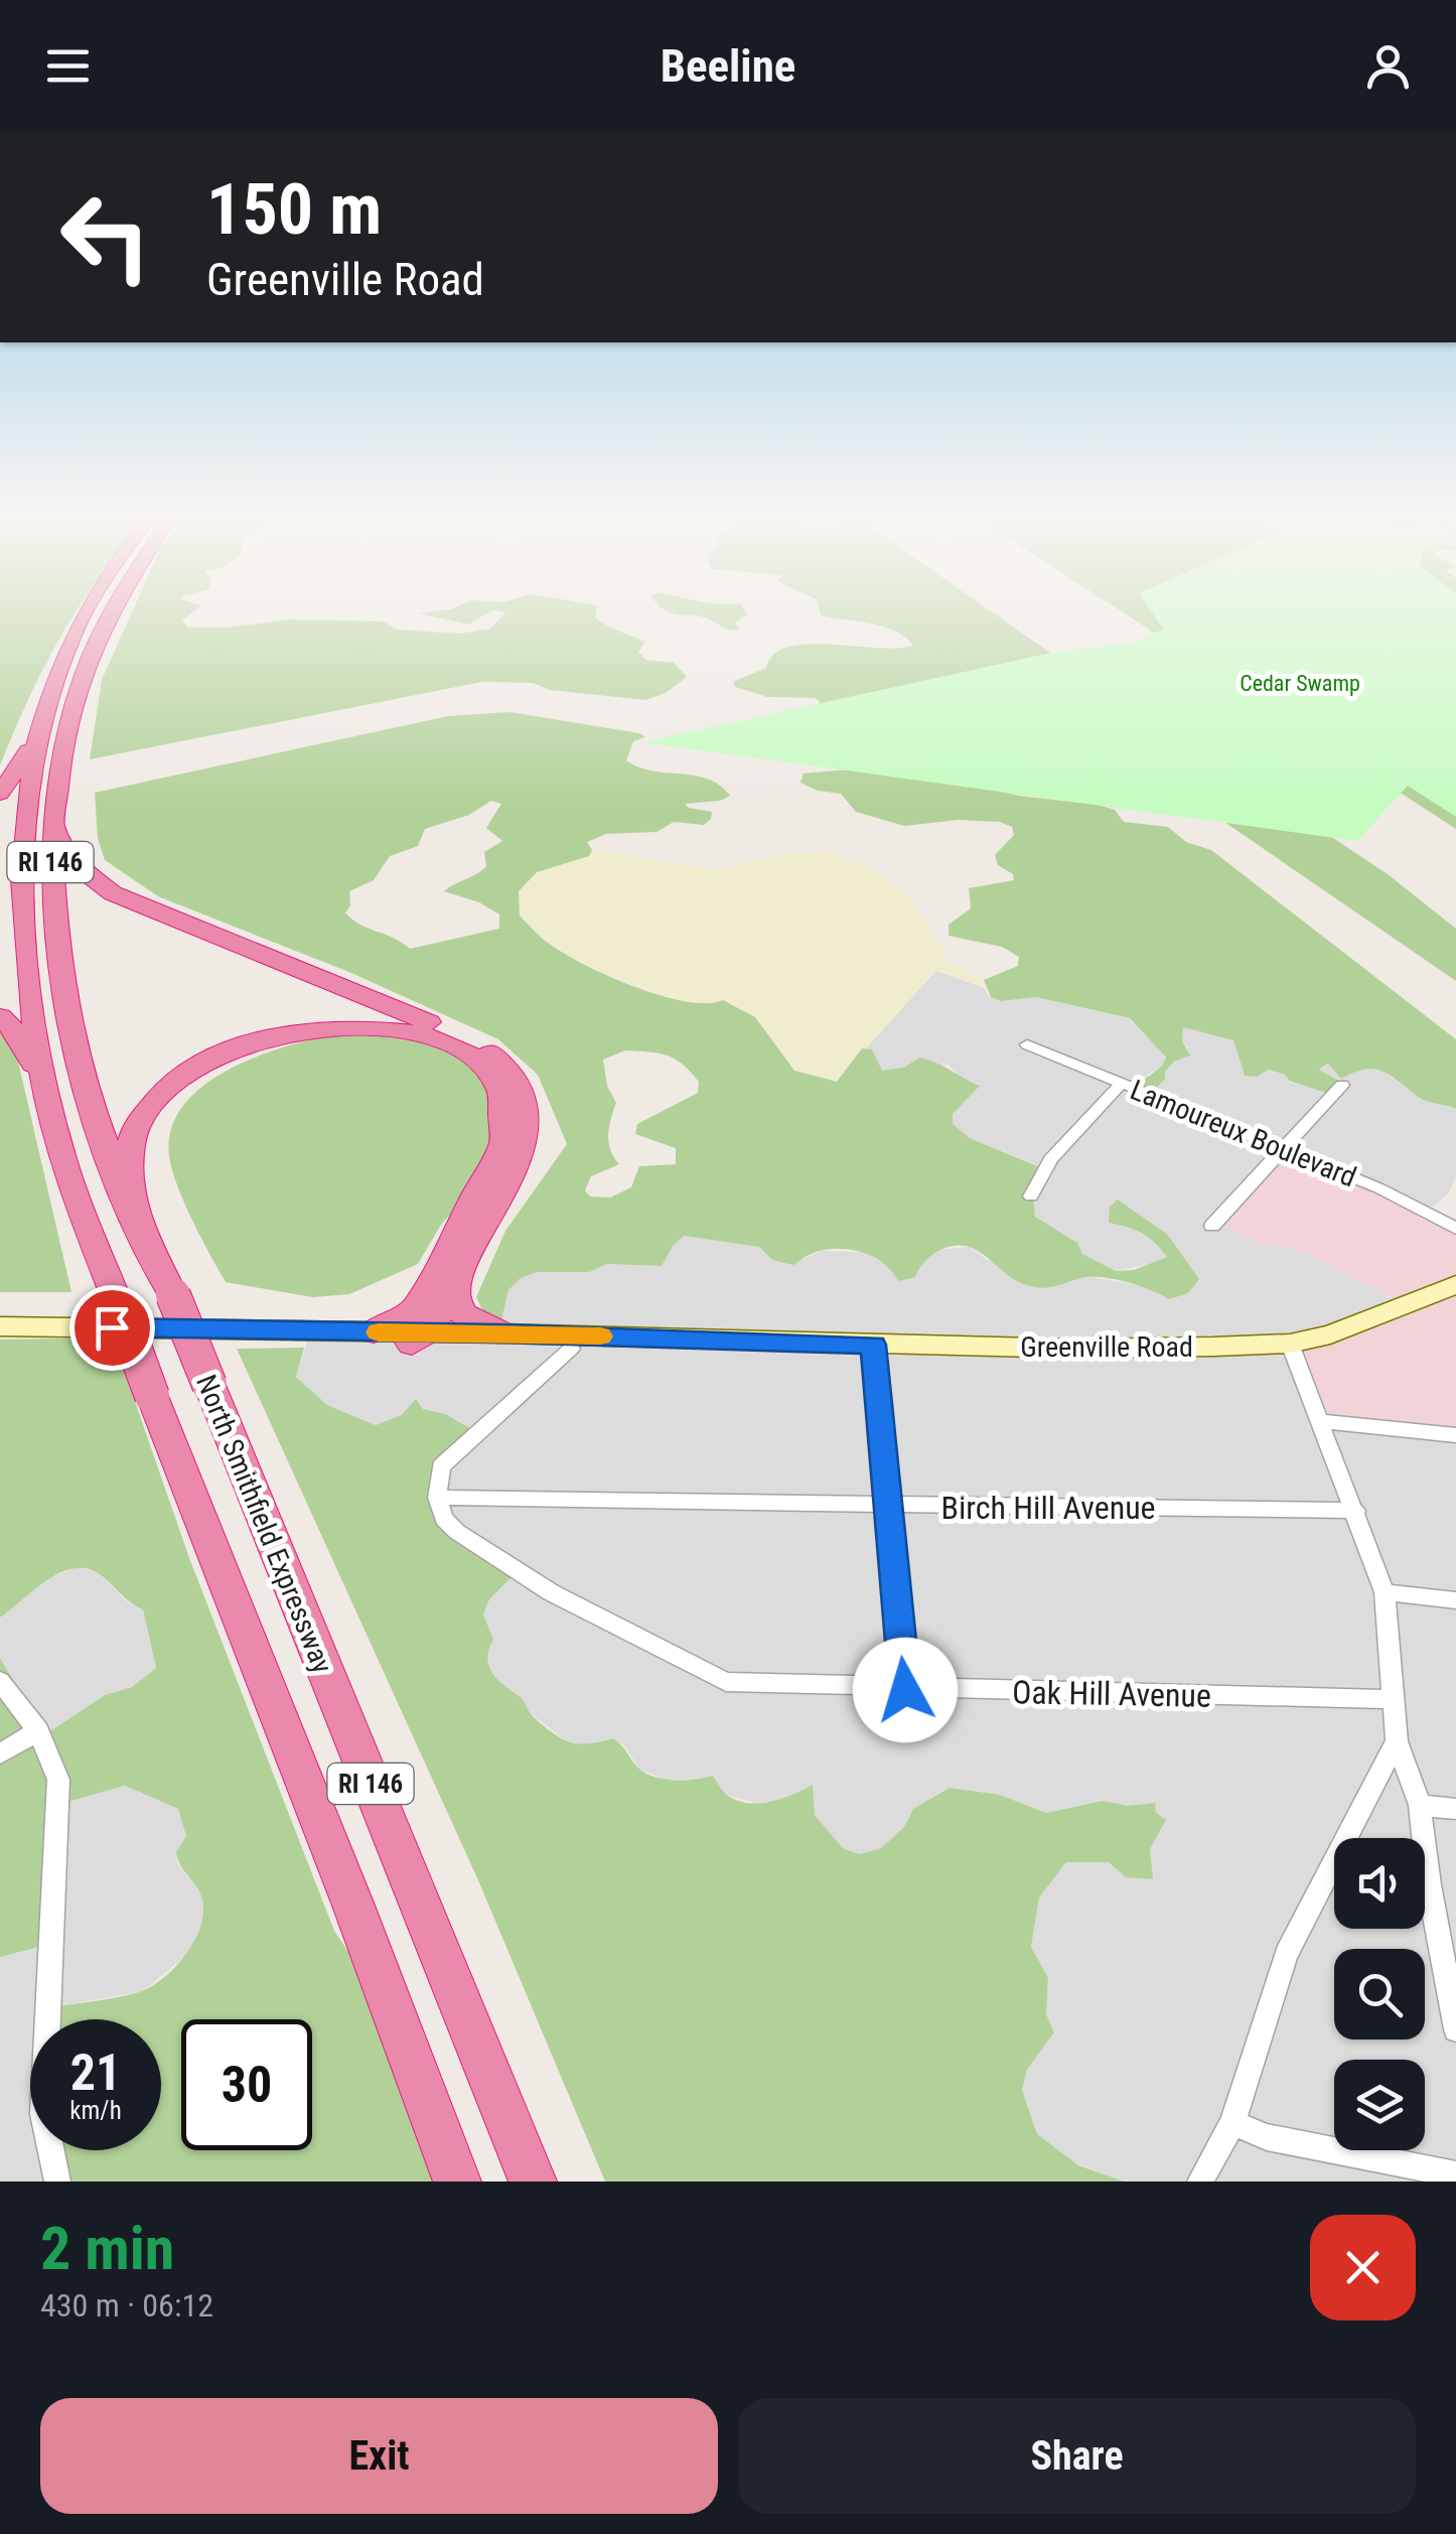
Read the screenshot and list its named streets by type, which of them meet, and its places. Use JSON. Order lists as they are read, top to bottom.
{
  "streets": {
    "highway": ["RI 146", "North Smithfield Expressway"],
    "main road": ["Greenville Road"],
    "street": ["Lamoureux Boulevard", "Birch Hill Avenue", "Oak Hill Avenue"]
  },
  "crossings": [
    ["Birch Hill Avenue", "Oak Hill Avenue"]
  ],
  "parks": ["Cedar Swamp"],
  "page": {
    "header": "Beeline",
    "turn": ["150 m", "Greenville Road"],
    "speed": "21 km/h",
    "limit": "30",
    "heading": ["2 min", "430 m · 06:12"],
    "buttons": ["Exit", "Share"]
  }
}
